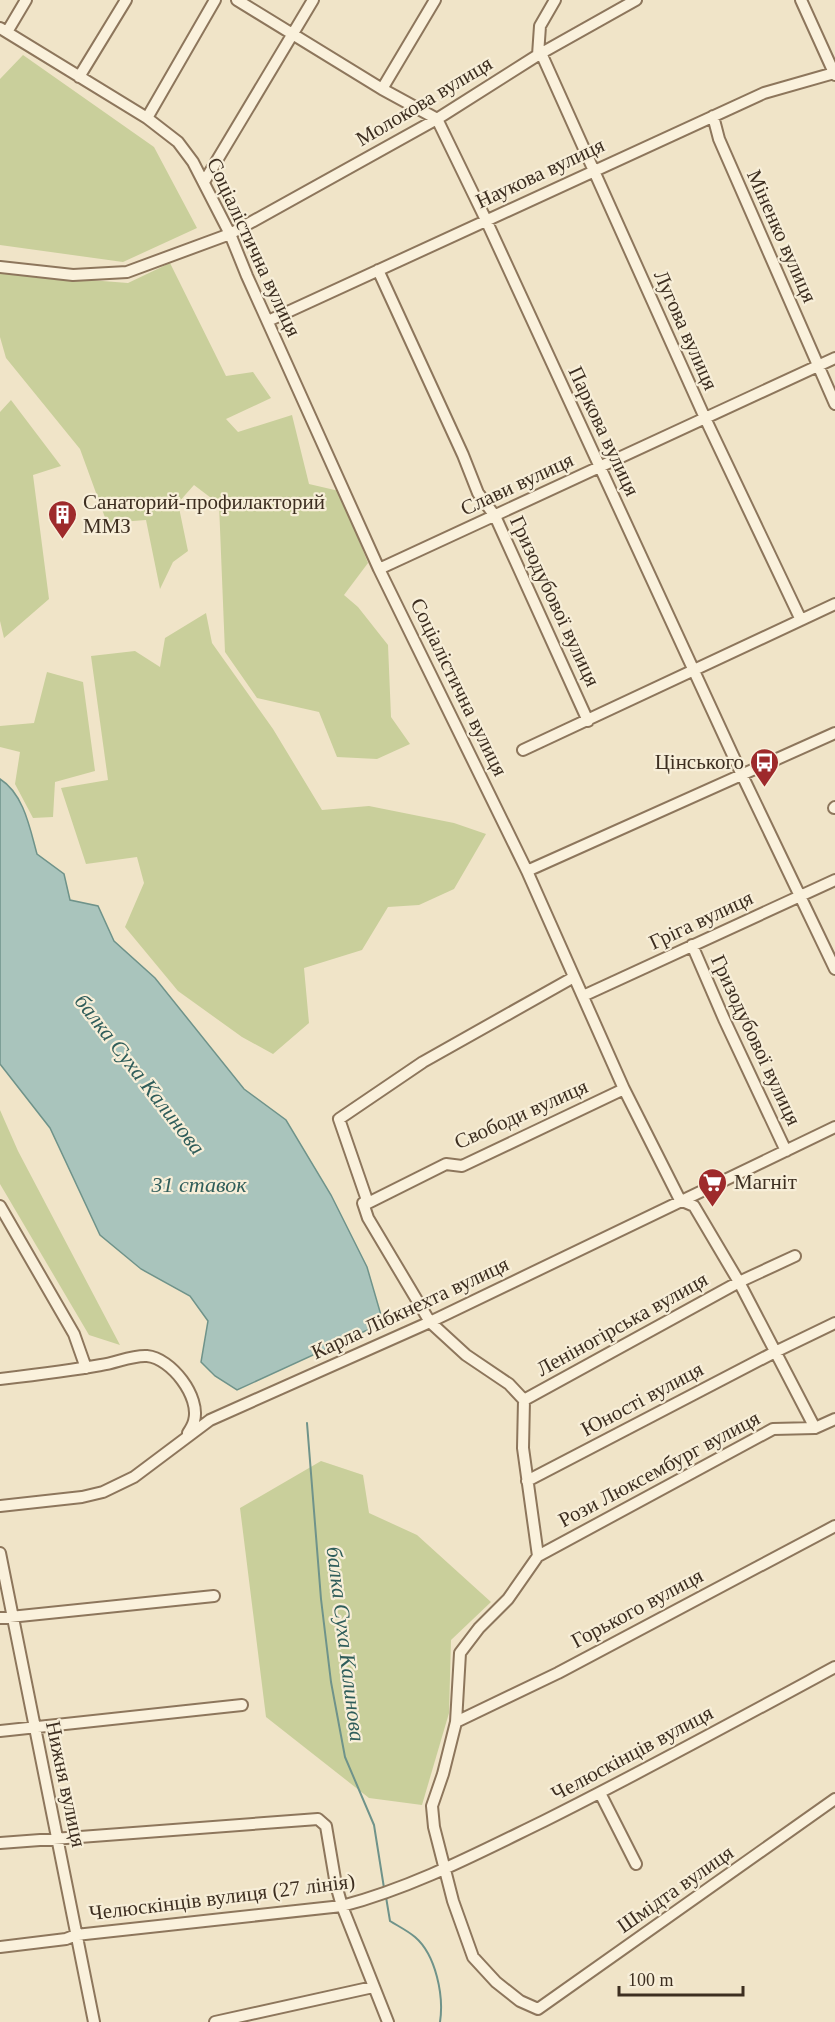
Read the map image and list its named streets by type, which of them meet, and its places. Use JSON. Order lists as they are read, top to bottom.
{
  "streets": {
    "street": [
      "Молокова вулиця",
      "Наукова вулиця",
      "Міненко вулиця",
      "Соціалістична вулиця",
      "Лугова вулиця",
      "Паркова вулиця",
      "Слави вулиця",
      "Гризодубової вулиця",
      "Гріга вулиця",
      "Свободи вулиця",
      "Карла Лібкнехта вулиця",
      "Леніногірська вулиця",
      "Юності вулиця",
      "Рози Люксембург вулиця",
      "Горького вулиця",
      "Челюскінців вулиця",
      "Нижня вулиця",
      "Шмідта вулиця",
      "Челюскінців вулиця (27 лiнiя)"
    ]
  },
  "crossings": [
    ["Молокова вулиця", "Соціалістична вулиця"],
    ["Молокова вулиця", "Лугова вулиця"],
    ["Молокова вулиця", "Паркова вулиця"],
    ["Наукова вулиця", "Міненко вулиця"],
    ["Наукова вулиця", "Соціалістична вулиця"],
    ["Наукова вулиця", "Лугова вулиця"],
    ["Наукова вулиця", "Паркова вулиця"],
    ["Наукова вулиця", "Гризодубової вулиця"],
    ["Міненко вулиця", "Слави вулиця"],
    ["Соціалістична вулиця", "Слави вулиця"],
    ["Соціалістична вулиця", "Гріга вулиця"],
    ["Соціалістична вулиця", "Свободи вулиця"],
    ["Соціалістична вулиця", "Карла Лібкнехта вулиця"],
    ["Соціалістична вулиця", "Леніногірська вулиця"],
    ["Соціалістична вулиця", "Юності вулиця"],
    ["Соціалістична вулиця", "Рози Люксембург вулиця"],
    ["Лугова вулиця", "Слави вулиця"],
    ["Паркова вулиця", "Слави вулиця"],
    ["Паркова вулиця", "Гріга вулиця"],
    ["Слави вулиця", "Гризодубової вулиця"],
    ["Гризодубової вулиця", "Гріга вулиця"],
    ["Гризодубової вулиця", "Карла Лібкнехта вулиця"],
    ["Челюскінців вулиця", "Шмідта вулиця"],
    ["Челюскінців вулиця", "Челюскінців вулиця (27 лiнiя)"],
    ["Нижня вулиця", "Челюскінців вулиця (27 лiнiя)"],
    ["Шмідта вулиця", "Челюскінців вулиця (27 лiнiя)"]
  ],
  "water": ["балка Суха Калинова", "31 ставок"],
  "places": {
    "building": ["Санаторий-профилакторий ММЗ"],
    "bus stop": ["Цінського"],
    "supermarket": ["Магніт"]
  },
  "scale_bar": "100 m"
}
